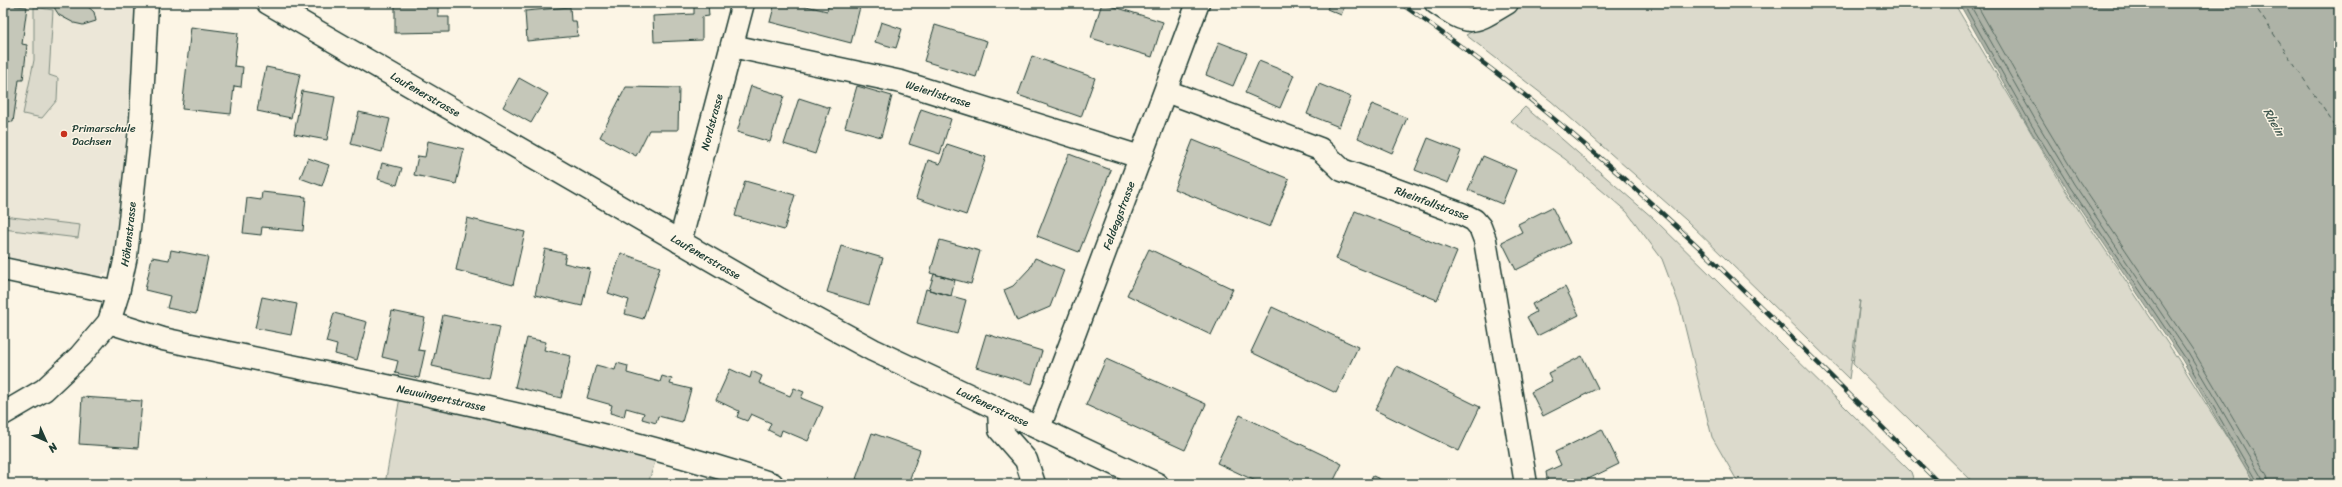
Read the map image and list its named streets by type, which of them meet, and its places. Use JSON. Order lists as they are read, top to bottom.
{
  "streets": {
    "street": [
      "Laufenerstrasse",
      "Weierlistrasse",
      "Nordstrasse",
      "Rheinfallstrasse",
      "Feldeggstrasse",
      "Höhenstrasse",
      "Neuwingertstrasse"
    ]
  },
  "crossings": [
    ["Laufenerstrasse", "Nordstrasse"],
    ["Laufenerstrasse", "Feldeggstrasse"],
    ["Weierlistrasse", "Nordstrasse"],
    ["Weierlistrasse", "Feldeggstrasse"],
    ["Rheinfallstrasse", "Feldeggstrasse"],
    ["Höhenstrasse", "Neuwingertstrasse"]
  ],
  "water": ["Rhein"],
  "places": ["Primarschule Dachsen"],
  "north": "bottom right"
}
